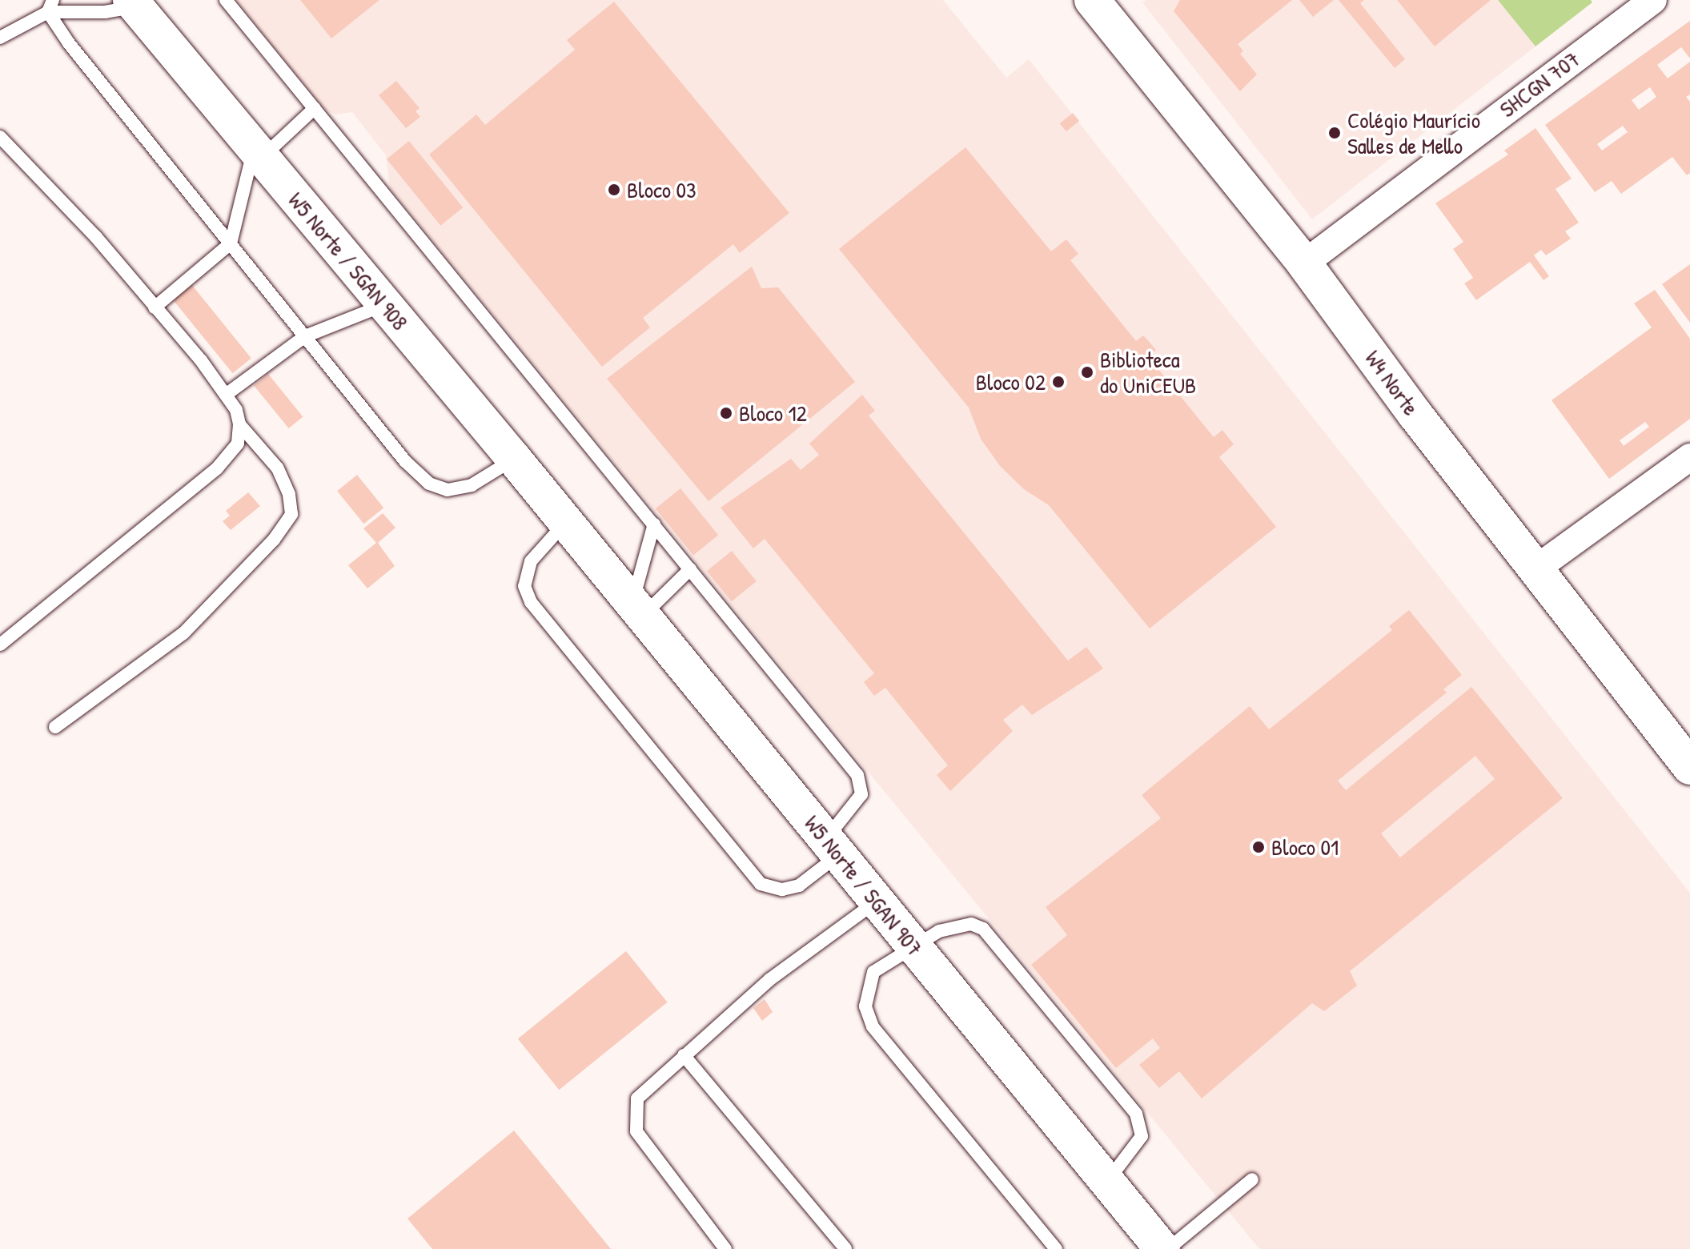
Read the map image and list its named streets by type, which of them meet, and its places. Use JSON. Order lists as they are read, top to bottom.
{
  "streets": {
    "main road": ["W5 Norte / SGAN 908", "W4 Norte", "W5 Norte / SGAN 907"],
    "street": ["SHCGN 707"]
  },
  "crossings": [
    ["SHCGN 707", "W4 Norte"],
    ["W5 Norte / SGAN 908", "W5 Norte / SGAN 907"]
  ],
  "places": [
    "Colégio Maurício Salles de Mello",
    "Bloco 03",
    "Biblioteca do UniCEUB",
    "Bloco 02",
    "Bloco 12",
    "Bloco 01"
  ]
}
